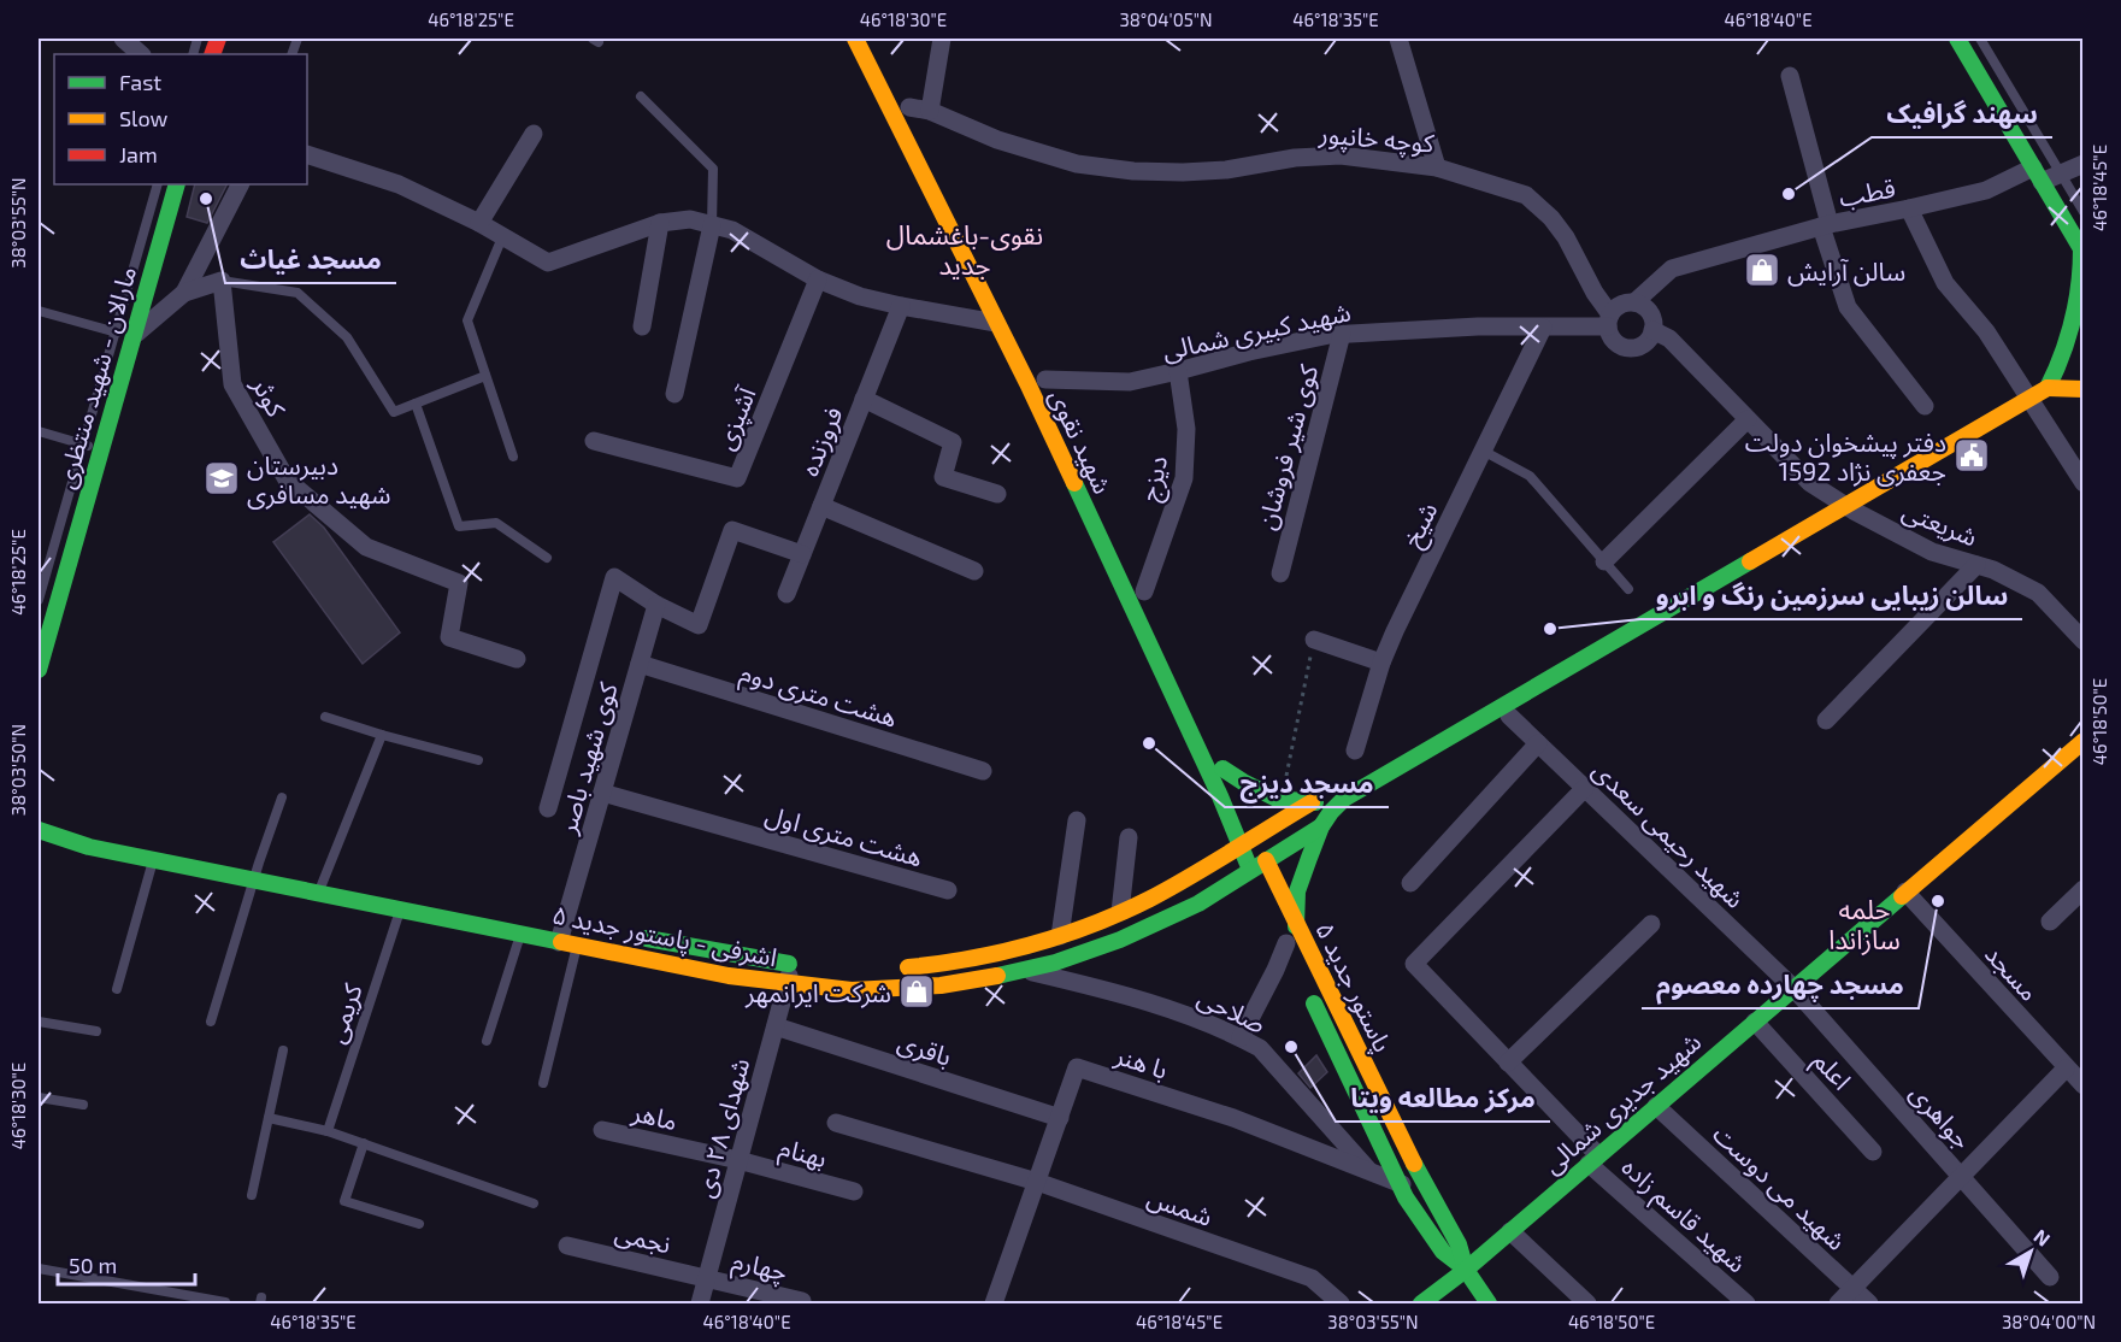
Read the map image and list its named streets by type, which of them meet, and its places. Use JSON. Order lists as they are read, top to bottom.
{
  "streets": {
    "main road": [
      "مارالان - شهید منتظری",
      "شهید نقوی",
      "اشرفی - پاستور جدید ۵",
      "پاستور جدید ۵",
      "شهید جدیری شمالی"
    ],
    "street": [
      "کوچه خانپور",
      "قطب",
      "شهید کبیری شمالی",
      "کوثر",
      "آشپزی",
      "فروزنده",
      "کوی شیر فروشان",
      "دیزج",
      "شریعتی",
      "شیخ",
      "هشت متری دوم",
      "کوی شهید باصر",
      "شهید رحیمی سعدی",
      "هشت متری اول",
      "مسجد",
      "صلاحی",
      "باقری",
      "با هنر",
      "اعلم",
      "ماهر",
      "جواهری",
      "شهدای ۲۸ دی",
      "بهنام",
      "شهید می دوست",
      "شمس",
      "شهید قاسم زاده",
      "نجمی",
      "چهارم"
    ],
    "lane": ["کریمی"]
  },
  "crossings": [
    ["کوچه خانپور", "قطب"],
    ["کوچه خانپور", "شهید کبیری شمالی"],
    ["کوچه خانپور", "شریعتی"],
    ["قطب", "شهید کبیری شمالی"],
    ["قطب", "شریعتی"],
    ["شهید کبیری شمالی", "کوی شیر فروشان"],
    ["شهید کبیری شمالی", "دیزج"],
    ["شهید کبیری شمالی", "شریعتی"],
    ["شهید کبیری شمالی", "شیخ"],
    ["شهید نقوی", "اشرفی - پاستور جدید ۵"],
    ["هشت متری دوم", "کوی شهید باصر"],
    ["کوی شهید باصر", "هشت متری اول"],
    ["کوی شهید باصر", "اشرفی - پاستور جدید ۵"],
    ["شهید رحیمی سعدی", "شهید جدیری شمالی"],
    ["شهید رحیمی سعدی", "جواهری"],
    ["شهید رحیمی سعدی", "شهید قاسم زاده"],
    ["اشرفی - پاستور جدید ۵", "پاستور جدید ۵"],
    ["اشرفی - پاستور جدید ۵", "صلاحی"],
    ["اشرفی - پاستور جدید ۵", "کریمی"],
    ["اشرفی - پاستور جدید ۵", "شهدای ۲۸ دی"],
    ["مسجد", "شهید جدیری شمالی"],
    ["پاستور جدید ۵", "با هنر"],
    ["پاستور جدید ۵", "شهید جدیری شمالی"],
    ["صلاحی", "با هنر"],
    ["باقری", "با هنر"],
    ["باقری", "شهدای ۲۸ دی"],
    ["با هنر", "شمس"],
    ["اعلم", "شهید جدیری شمالی"],
    ["شهید جدیری شمالی", "جواهری"],
    ["شهید جدیری شمالی", "شهید می دوست"],
    ["شهید جدیری شمالی", "شهید قاسم زاده"],
    ["ماهر", "شهدای ۲۸ دی"],
    ["ماهر", "بهنام"],
    ["شهدای ۲۸ دی", "بهنام"],
    ["شهدای ۲۸ دی", "نجمی"],
    ["شهدای ۲۸ دی", "چهارم"],
    ["نجمی", "چهارم"]
  ],
  "districts": ["نقوی-باغشمال جدید", "حلمه سازاندا"],
  "places": {
    "other": [
      "سهند گرافیک",
      "مسجد غیاث",
      "سالن زیبایی سرزمین رنگ و ابرو",
      "مسجد دیزج",
      "مسجد چهارده معصوم",
      "مرکز مطالعه ویتا"
    ],
    "shop": ["سالن آرایش", "شرکت ایرانمهر"],
    "public building": ["دفتر پیشخوان دولت 1592 جعفری نژاد"],
    "school or university": ["دبیرستان شهید مسافری"]
  },
  "legend": ["Fast", "Slow", "Jam"],
  "scale_bar": "50 m",
  "north": "top right",
  "coordinates": [
    "46°18'25\"E",
    "46°18'30\"E",
    "38°04'05\"N",
    "46°18'35\"E",
    "46°18'40\"E",
    "46°18'45\"E",
    "38°03'55\"N",
    "46°18'50\"E",
    "38°03'50\"N",
    "38°04'00\"N"
  ]
}
